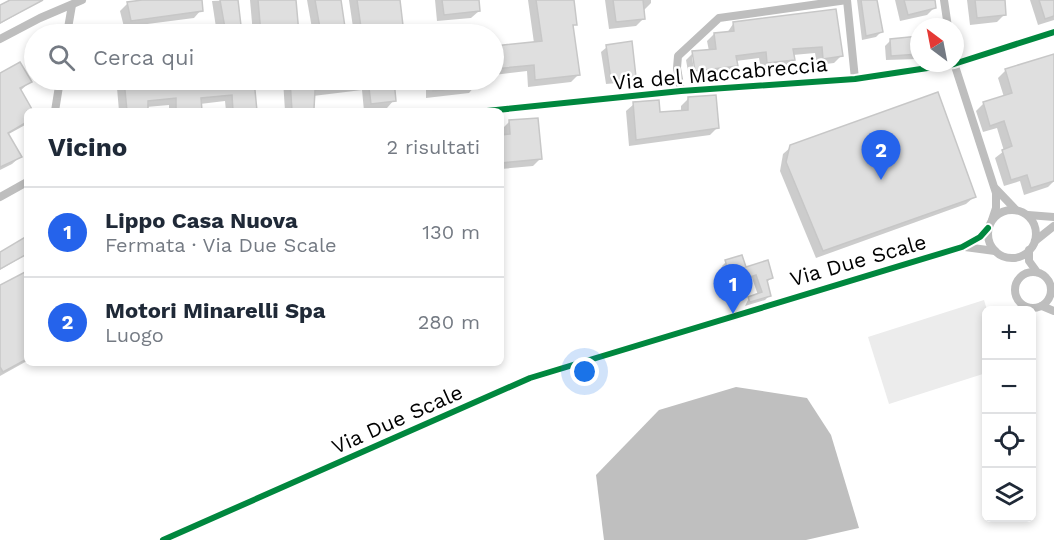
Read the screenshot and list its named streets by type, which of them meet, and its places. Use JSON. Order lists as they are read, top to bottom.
{
  "streets": {
    "street": ["Via del Maccabreccia", "Via Due Scale"]
  },
  "north": "top left",
  "page": {
    "search": "Cerca qui",
    "heading": ["Vicino", "2 risultati"],
    "pins": ["2", "1"],
    "list": [
      {
        "mark": "1",
        "name": "Lippo Casa Nuova",
        "note": "Fermata · Via Due Scale",
        "value": "130 m"
      },
      {
        "mark": "2",
        "name": "Motori Minarelli Spa",
        "note": "Luogo",
        "value": "280 m"
      }
    ],
    "map_buttons": ["+", "−"]
  }
}
